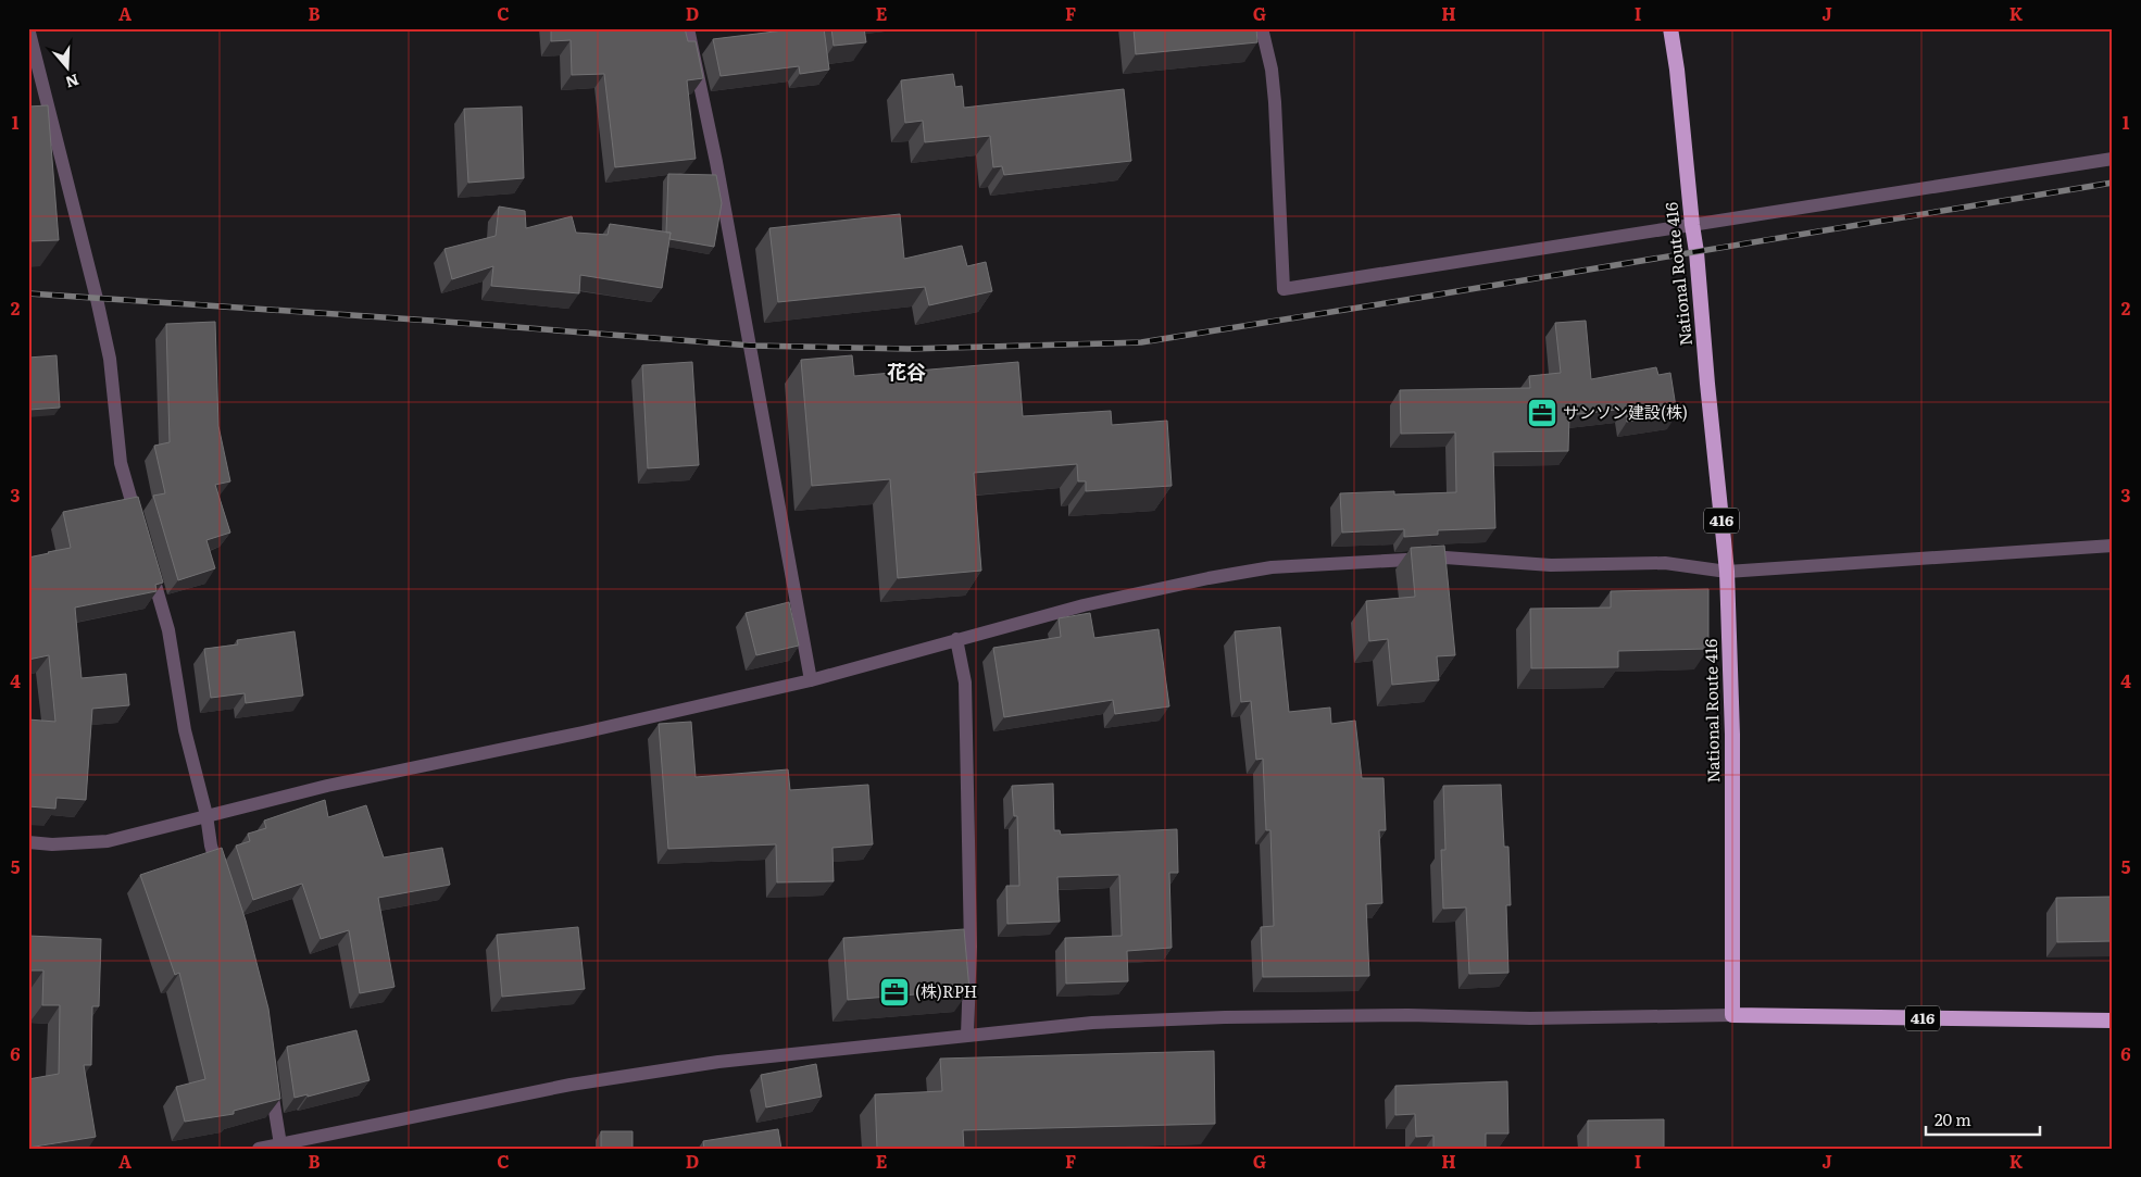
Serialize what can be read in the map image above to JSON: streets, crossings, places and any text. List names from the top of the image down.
{
  "streets": {
    "highway": ["National Route 416", "416"]
  },
  "crossings": [
    ["National Route 416", "416"]
  ],
  "districts": ["花谷"],
  "places": {
    "office": ["サンソン建設(株)", "(株)RPH"]
  },
  "scale_bar": "20 m",
  "north": "bottom",
  "grid": {
    "columns": [
      "A",
      "B",
      "C",
      "D",
      "E",
      "F",
      "G",
      "H",
      "I",
      "J",
      "K"
    ],
    "rows": [
      "1",
      "2",
      "3",
      "4",
      "5",
      "6"
    ]
  }
}
